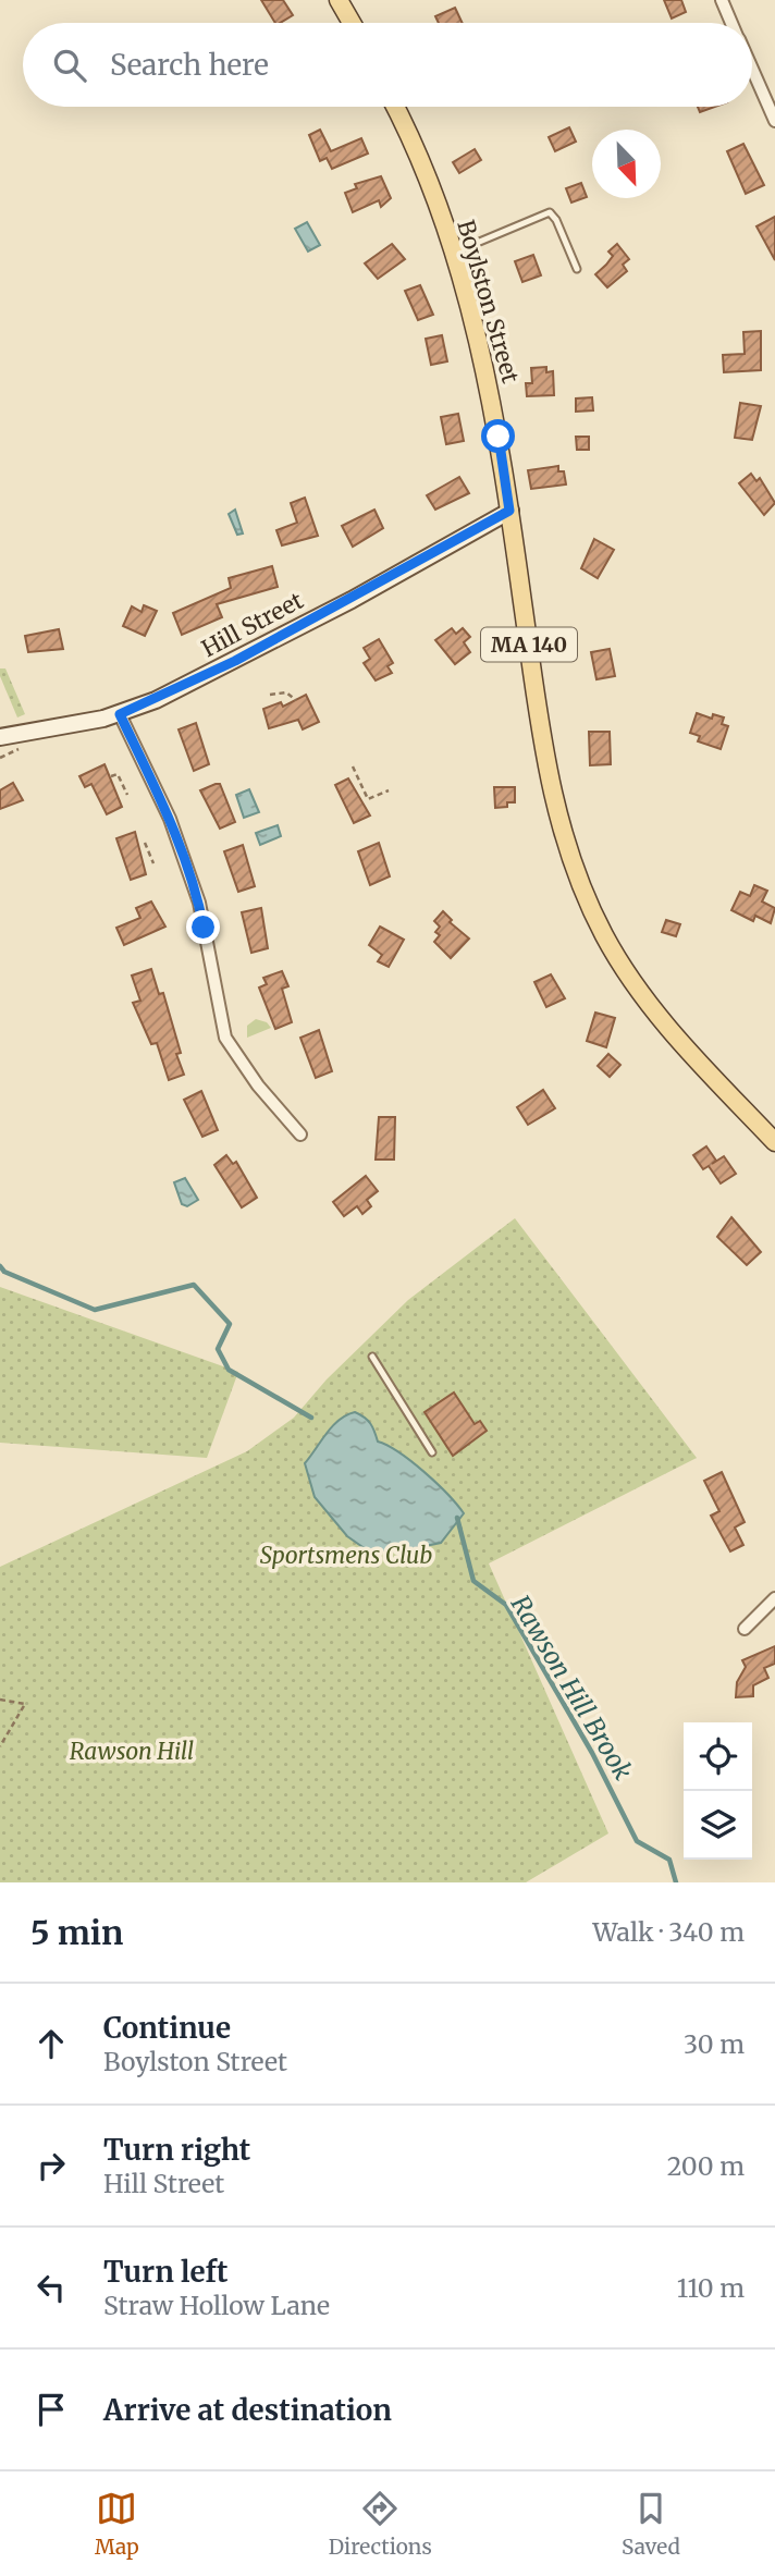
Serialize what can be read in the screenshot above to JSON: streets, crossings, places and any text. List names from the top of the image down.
{
  "streets": {
    "main road": ["Boylston Street", "MA 140"],
    "street": ["Hill Street"]
  },
  "crossings": [
    ["Boylston Street", "Hill Street"]
  ],
  "water": ["Rawson Hill Brook"],
  "parks": ["Sportsmens Club", "Rawson Hill"],
  "north": "bottom right",
  "page": {
    "search": "Search here",
    "heading": ["5 min", "Walk · 340 m"],
    "list": [
      ["Continue", "Boylston Street", "30 m"],
      ["Turn right", "Hill Street", "200 m"],
      ["Turn left", "Straw Hollow Lane", "110 m"],
      "Arrive at destination"
    ],
    "nav": ["Map", "Directions", "Saved"]
  }
}
